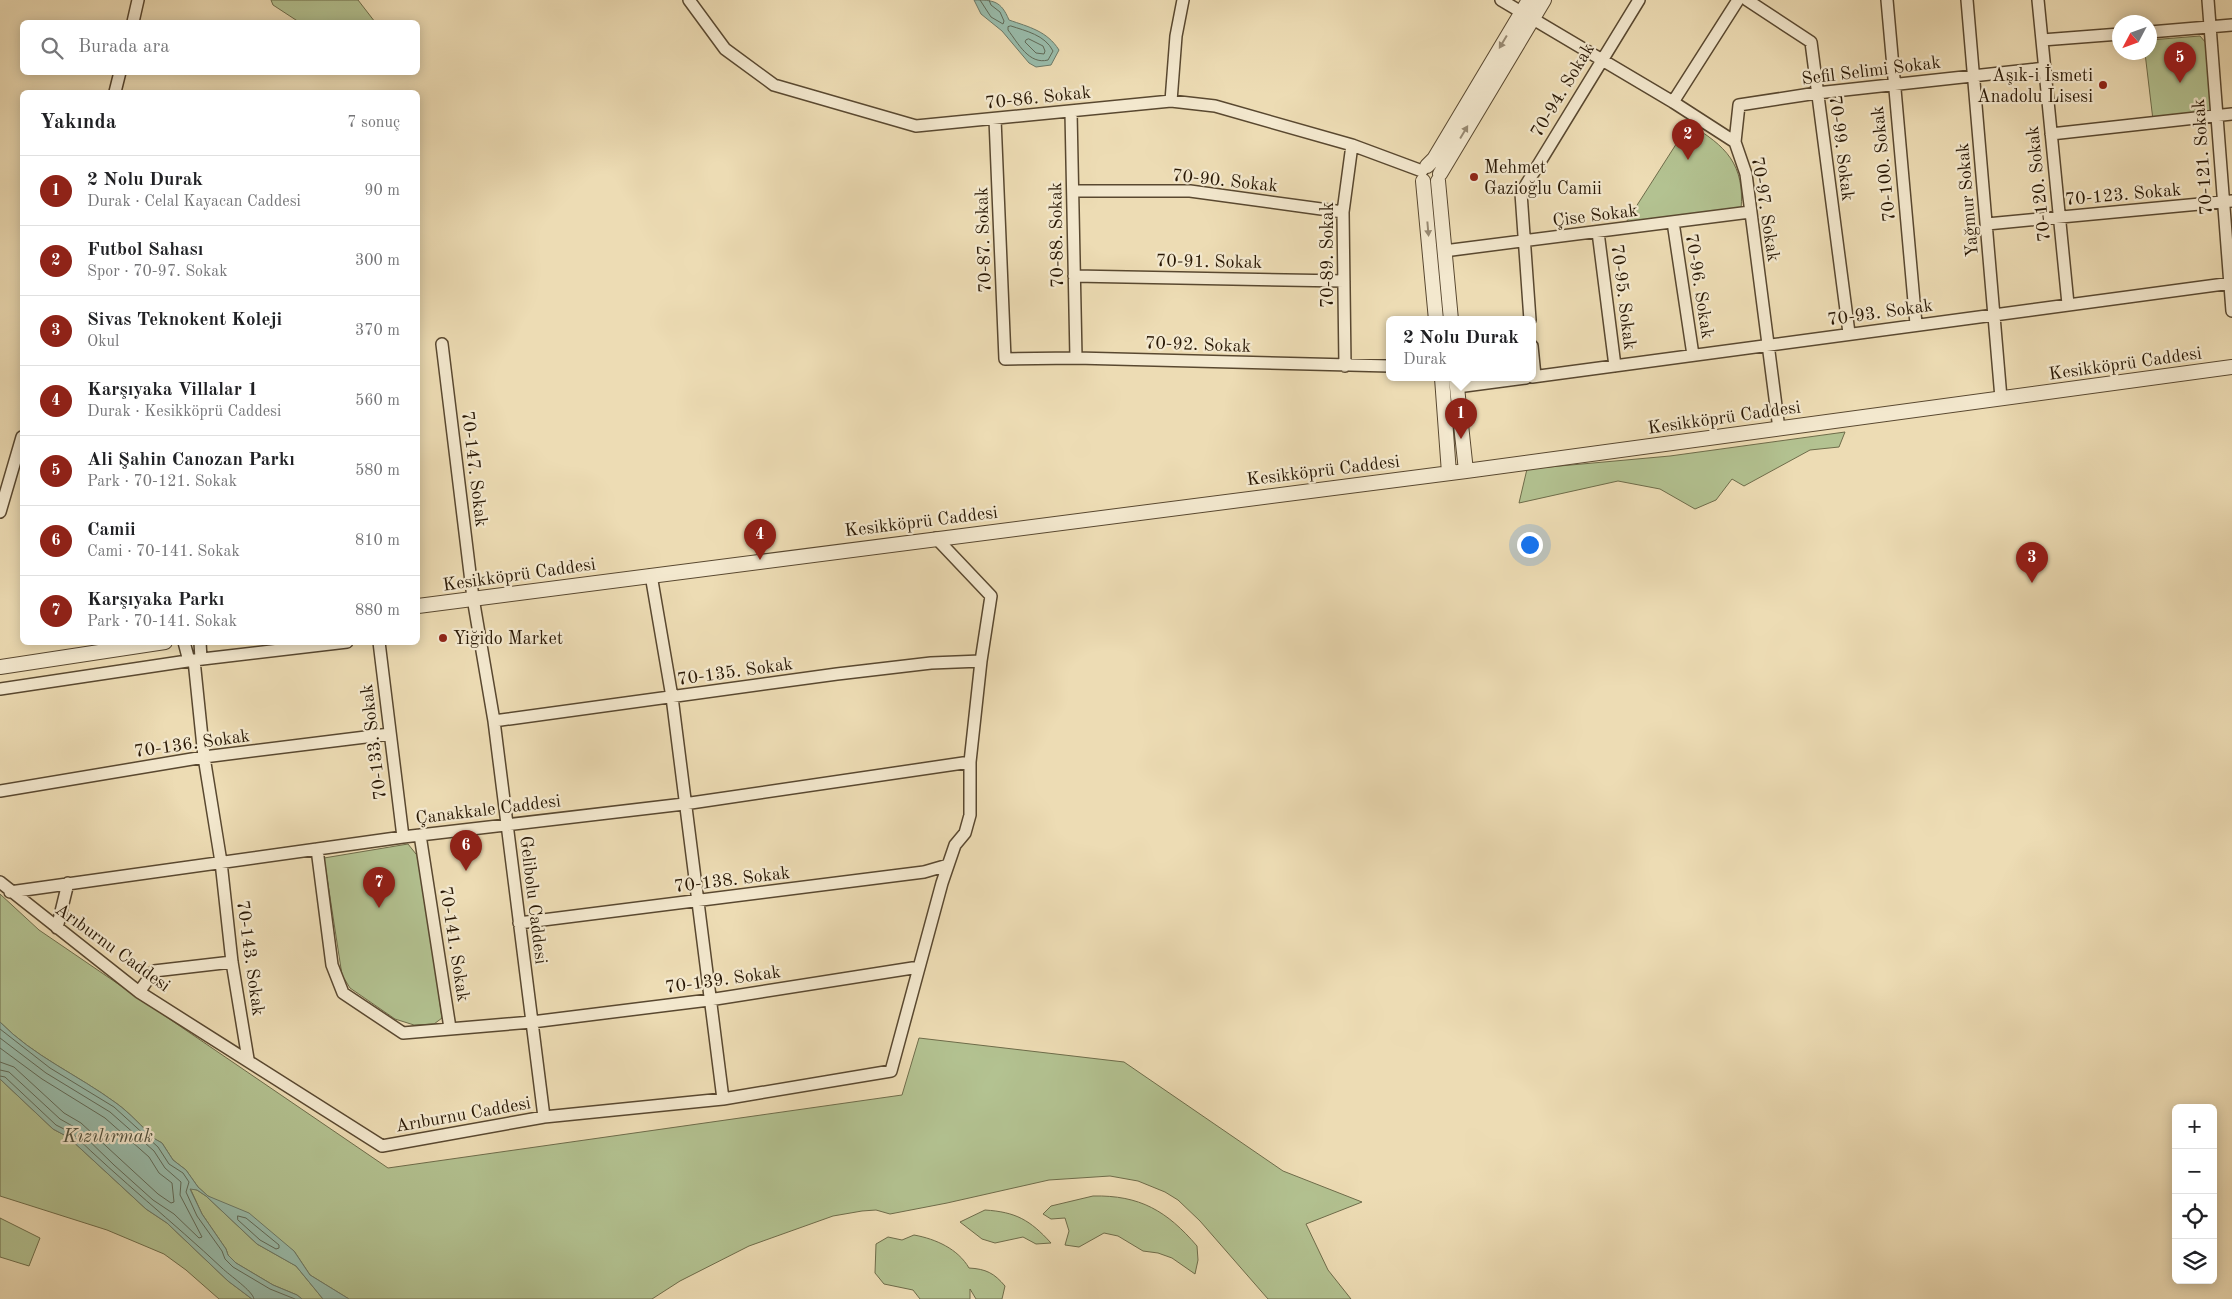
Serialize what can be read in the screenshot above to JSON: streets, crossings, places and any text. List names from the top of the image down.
{
  "streets": {
    "street": [
      "Sefil Selimi Sokak",
      "70-94. Sokak",
      "70-86. Sokak",
      "70-99. Sokak",
      "70-121. Sokak",
      "70-100. Sokak",
      "70-90. Sokak",
      "70-120. Sokak",
      "70-123. Sokak",
      "Yağmur Sokak",
      "70-97. Sokak",
      "Çise Sokak",
      "70-88. Sokak",
      "70-87. Sokak",
      "70-89. Sokak",
      "70-91. Sokak",
      "70-96. Sokak",
      "70-95. Sokak",
      "70-93. Sokak",
      "70-92. Sokak",
      "Kesikköprü Caddesi",
      "70-147. Sokak",
      "70-135. Sokak",
      "70-133. Sokak",
      "70-136. Sokak",
      "Çanakkale Caddesi",
      "70-138. Sokak",
      "Gelibolu Caddesi",
      "70-141. Sokak",
      "Arıburnu Caddesi",
      "70-143. Sokak",
      "70-139. Sokak"
    ]
  },
  "crossings": [
    ["Sefil Selimi Sokak", "70-99. Sokak"],
    ["Sefil Selimi Sokak", "70-100. Sokak"],
    ["Sefil Selimi Sokak", "70-120. Sokak"],
    ["Sefil Selimi Sokak", "Yağmur Sokak"],
    ["Sefil Selimi Sokak", "70-97. Sokak"],
    ["70-94. Sokak", "70-97. Sokak"],
    ["70-94. Sokak", "Çise Sokak"],
    ["70-86. Sokak", "70-88. Sokak"],
    ["70-86. Sokak", "70-87. Sokak"],
    ["70-86. Sokak", "70-89. Sokak"],
    ["70-99. Sokak", "70-93. Sokak"],
    ["70-121. Sokak", "70-123. Sokak"],
    ["70-121. Sokak", "70-93. Sokak"],
    ["70-100. Sokak", "70-93. Sokak"],
    ["70-90. Sokak", "70-88. Sokak"],
    ["70-90. Sokak", "70-89. Sokak"],
    ["70-120. Sokak", "70-123. Sokak"],
    ["70-120. Sokak", "70-93. Sokak"],
    ["70-123. Sokak", "Yağmur Sokak"],
    ["Yağmur Sokak", "70-93. Sokak"],
    ["Yağmur Sokak", "Kesikköprü Caddesi"],
    ["70-97. Sokak", "Çise Sokak"],
    ["70-97. Sokak", "70-93. Sokak"],
    ["70-97. Sokak", "Kesikköprü Caddesi"],
    ["Çise Sokak", "70-96. Sokak"],
    ["Çise Sokak", "70-95. Sokak"],
    ["70-88. Sokak", "70-91. Sokak"],
    ["70-88. Sokak", "70-92. Sokak"],
    ["70-87. Sokak", "70-92. Sokak"],
    ["70-89. Sokak", "70-91. Sokak"],
    ["70-89. Sokak", "70-92. Sokak"],
    ["70-96. Sokak", "70-93. Sokak"],
    ["70-95. Sokak", "70-93. Sokak"],
    ["Kesikköprü Caddesi", "70-147. Sokak"],
    ["Kesikköprü Caddesi", "Gelibolu Caddesi"],
    ["70-147. Sokak", "Gelibolu Caddesi"],
    ["70-135. Sokak", "Gelibolu Caddesi"],
    ["70-133. Sokak", "70-136. Sokak"],
    ["70-133. Sokak", "Çanakkale Caddesi"],
    ["70-136. Sokak", "70-143. Sokak"],
    ["Çanakkale Caddesi", "Gelibolu Caddesi"],
    ["Çanakkale Caddesi", "70-141. Sokak"],
    ["Çanakkale Caddesi", "Arıburnu Caddesi"],
    ["Çanakkale Caddesi", "70-143. Sokak"],
    ["Çanakkale Caddesi", "70-139. Sokak"],
    ["70-138. Sokak", "Gelibolu Caddesi"],
    ["Gelibolu Caddesi", "Arıburnu Caddesi"],
    ["Gelibolu Caddesi", "70-139. Sokak"],
    ["70-141. Sokak", "70-139. Sokak"],
    ["Arıburnu Caddesi", "70-143. Sokak"],
    ["Arıburnu Caddesi", "70-139. Sokak"]
  ],
  "water": ["Kızılırmak"],
  "places": ["Aşık-i İsmeti Anadolu Lisesi", "Mehmet Gazioğlu Camii", "Yiğido Market"],
  "north": "bottom left",
  "page": {
    "search": "Burada ara",
    "pins": [
      "5",
      "2",
      "1",
      "4",
      "3",
      "6",
      "7"
    ],
    "heading": ["Yakında", "7 sonuç"],
    "list": [
      {
        "mark": "1",
        "name": "2 Nolu Durak",
        "note": "Durak · Celal Kayacan Caddesi",
        "value": "90 m"
      },
      {
        "mark": "2",
        "name": "Futbol Sahası",
        "note": "Spor · 70-97. Sokak",
        "value": "300 m"
      },
      {
        "mark": "3",
        "name": "Sivas Teknokent Koleji",
        "note": "Okul",
        "value": "370 m"
      },
      {
        "mark": "4",
        "name": "Karşıyaka Villalar 1",
        "note": "Durak · Kesikköprü Caddesi",
        "value": "560 m"
      },
      {
        "mark": "5",
        "name": "Ali Şahin Canozan Parkı",
        "note": "Park · 70-121. Sokak",
        "value": "580 m"
      },
      {
        "mark": "6",
        "name": "Camii",
        "note": "Cami · 70-141. Sokak",
        "value": "810 m"
      },
      {
        "mark": "7",
        "name": "Karşıyaka Parkı",
        "note": "Park · 70-141. Sokak",
        "value": "880 m"
      }
    ],
    "popup": ["2 Nolu Durak", "Durak"],
    "map_buttons": ["+", "−"]
  }
}
